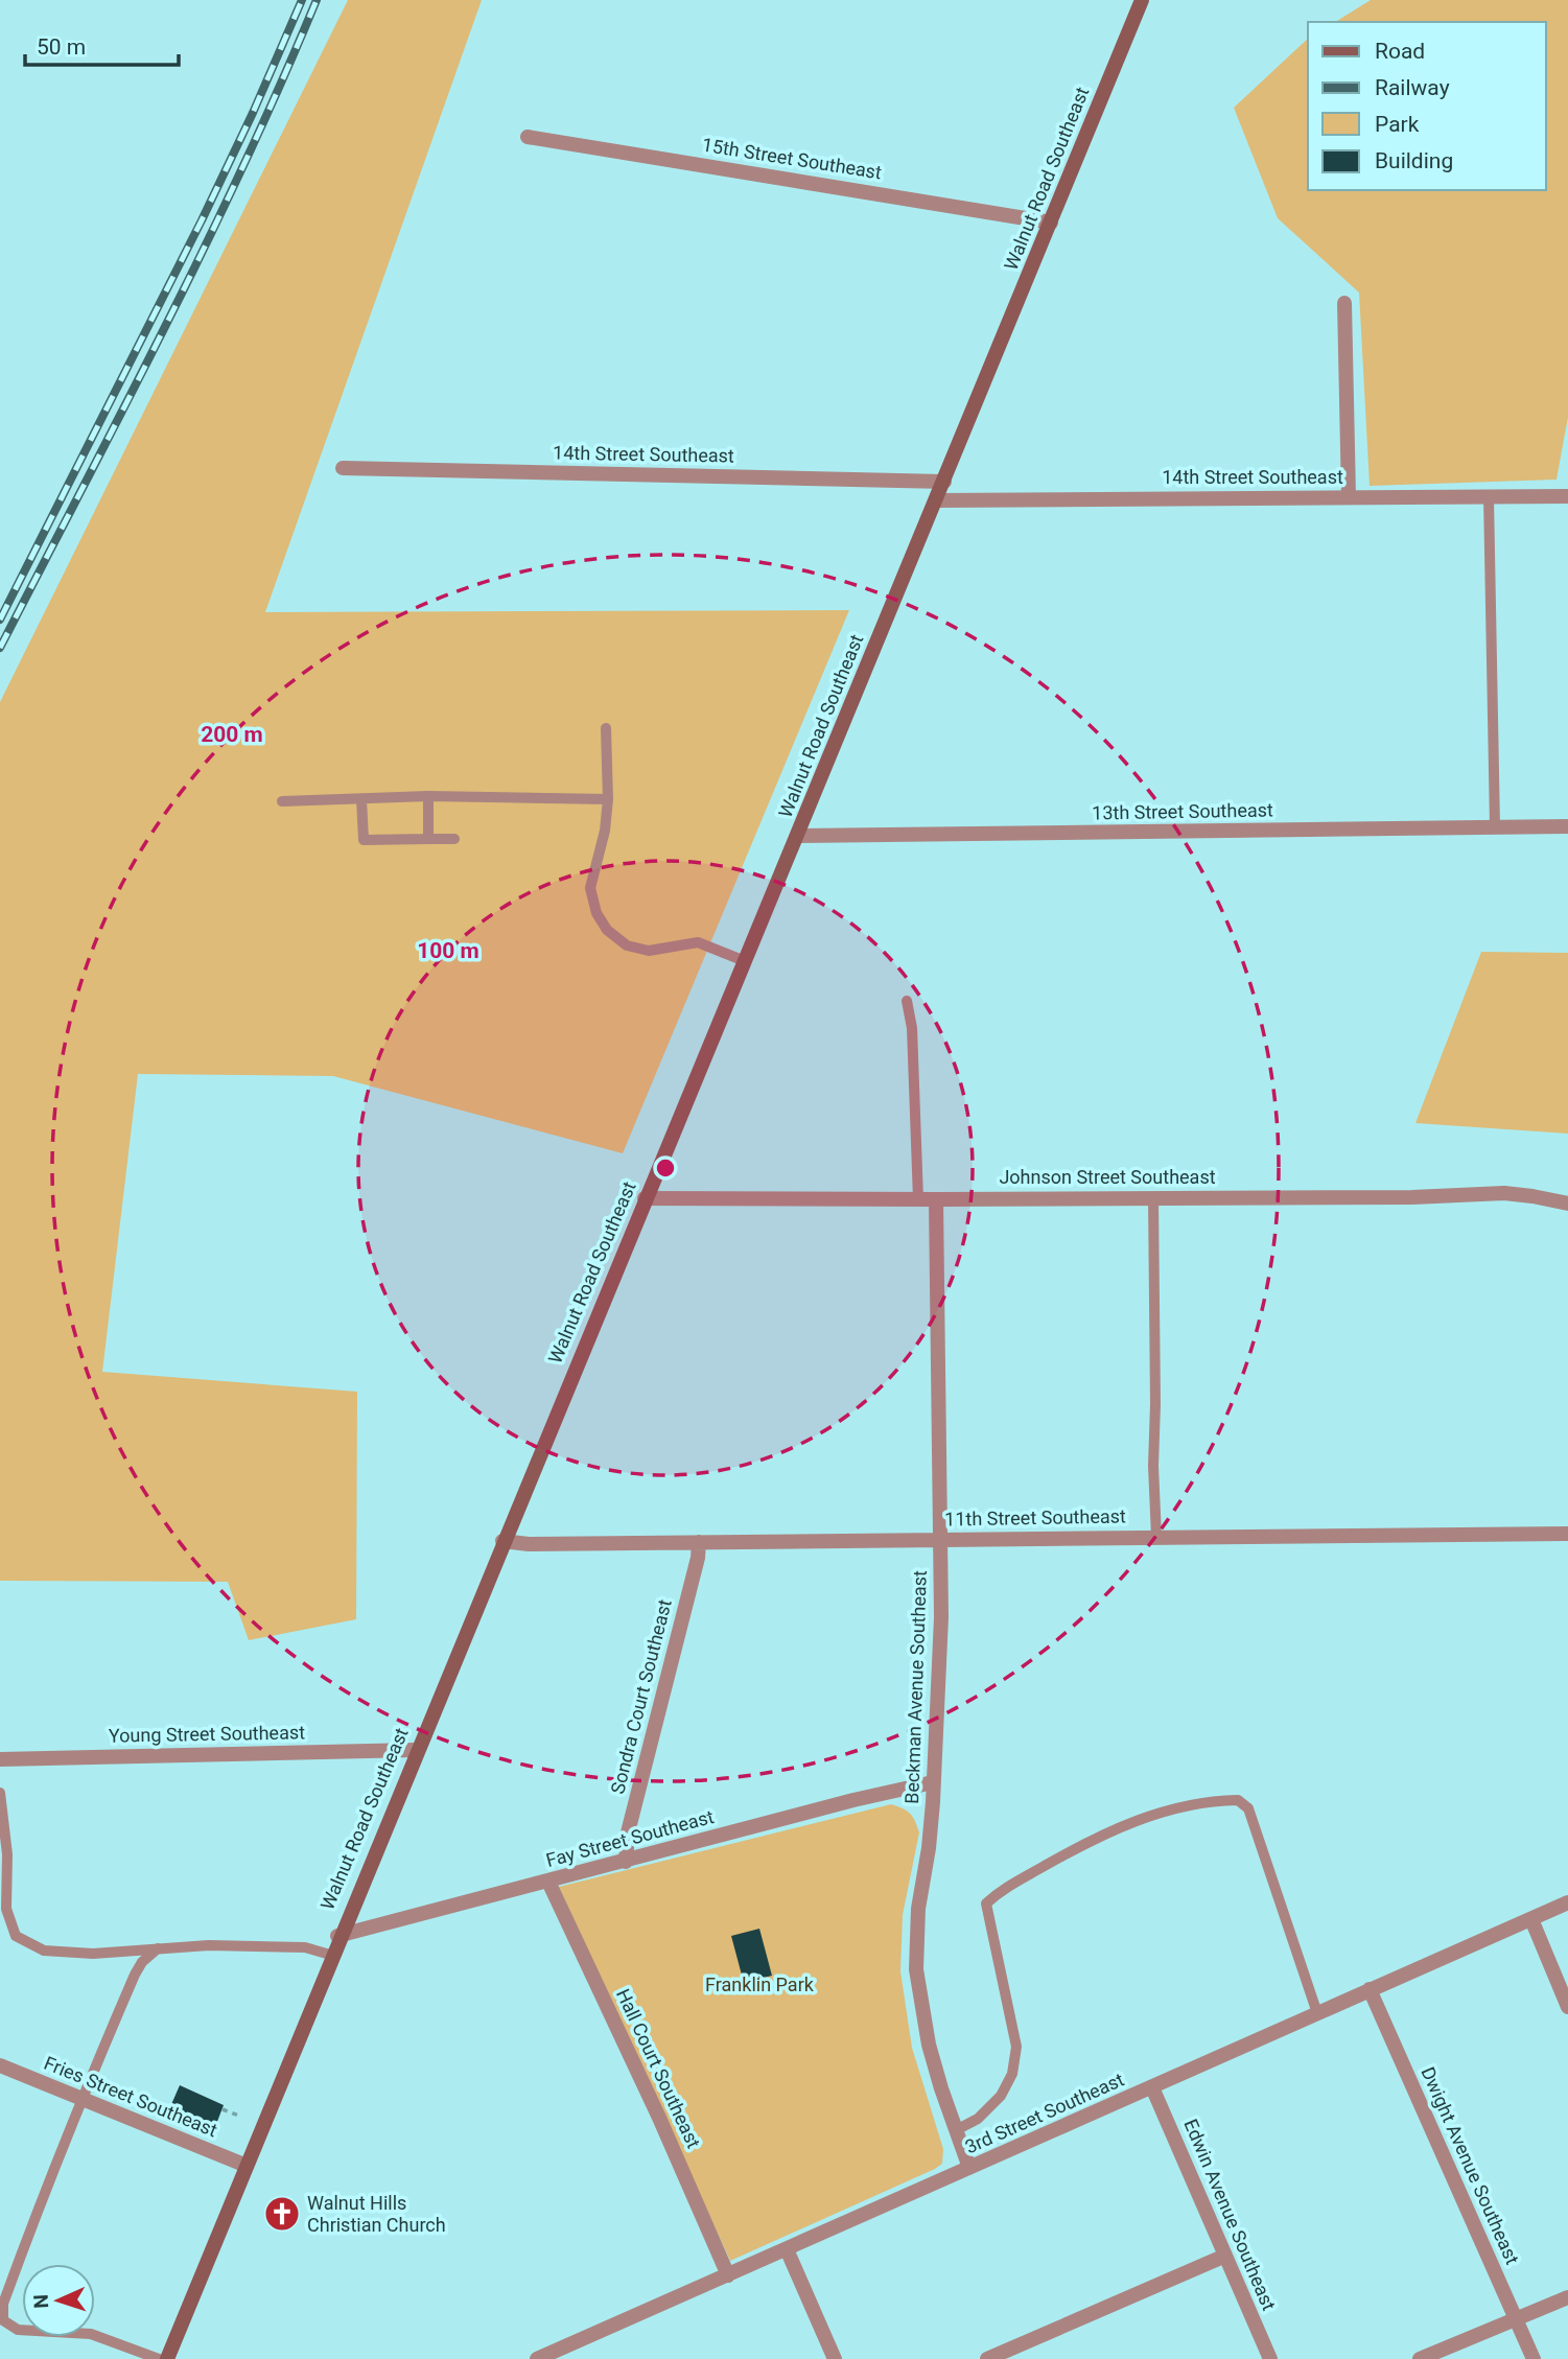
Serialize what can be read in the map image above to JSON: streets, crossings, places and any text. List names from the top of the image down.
{
  "streets": {
    "main road": ["Walnut Road Southeast"],
    "street": [
      "15th Street Southeast",
      "14th Street Southeast",
      "13th Street Southeast",
      "Johnson Street Southeast",
      "11th Street Southeast",
      "Beckman Avenue Southeast",
      "Sondra Court Southeast",
      "Young Street Southeast",
      "Fay Street Southeast",
      "Hall Court Southeast",
      "Fries Street Southeast",
      "3rd Street Southeast",
      "Dwight Avenue Southeast",
      "Edwin Avenue Southeast"
    ]
  },
  "crossings": [
    ["15th Street Southeast", "Walnut Road Southeast"],
    ["Walnut Road Southeast", "14th Street Southeast"],
    ["Walnut Road Southeast", "13th Street Southeast"],
    ["Walnut Road Southeast", "Johnson Street Southeast"],
    ["Walnut Road Southeast", "11th Street Southeast"],
    ["Walnut Road Southeast", "Young Street Southeast"],
    ["Walnut Road Southeast", "Fay Street Southeast"],
    ["Walnut Road Southeast", "Fries Street Southeast"],
    ["Johnson Street Southeast", "Beckman Avenue Southeast"],
    ["11th Street Southeast", "Beckman Avenue Southeast"],
    ["11th Street Southeast", "Sondra Court Southeast"],
    ["Beckman Avenue Southeast", "Fay Street Southeast"],
    ["Beckman Avenue Southeast", "3rd Street Southeast"],
    ["Sondra Court Southeast", "Fay Street Southeast"],
    ["Fay Street Southeast", "Hall Court Southeast"],
    ["Hall Court Southeast", "3rd Street Southeast"],
    ["3rd Street Southeast", "Dwight Avenue Southeast"],
    ["3rd Street Southeast", "Edwin Avenue Southeast"]
  ],
  "parks": ["Franklin Park"],
  "places": {
    "church": ["Walnut Hills Christian Church"]
  },
  "legend": [
    "Road",
    "Railway",
    "Park",
    "Building"
  ],
  "scale_bar": "50 m",
  "north": "left",
  "rings": ["200 m", "100 m"]
}
